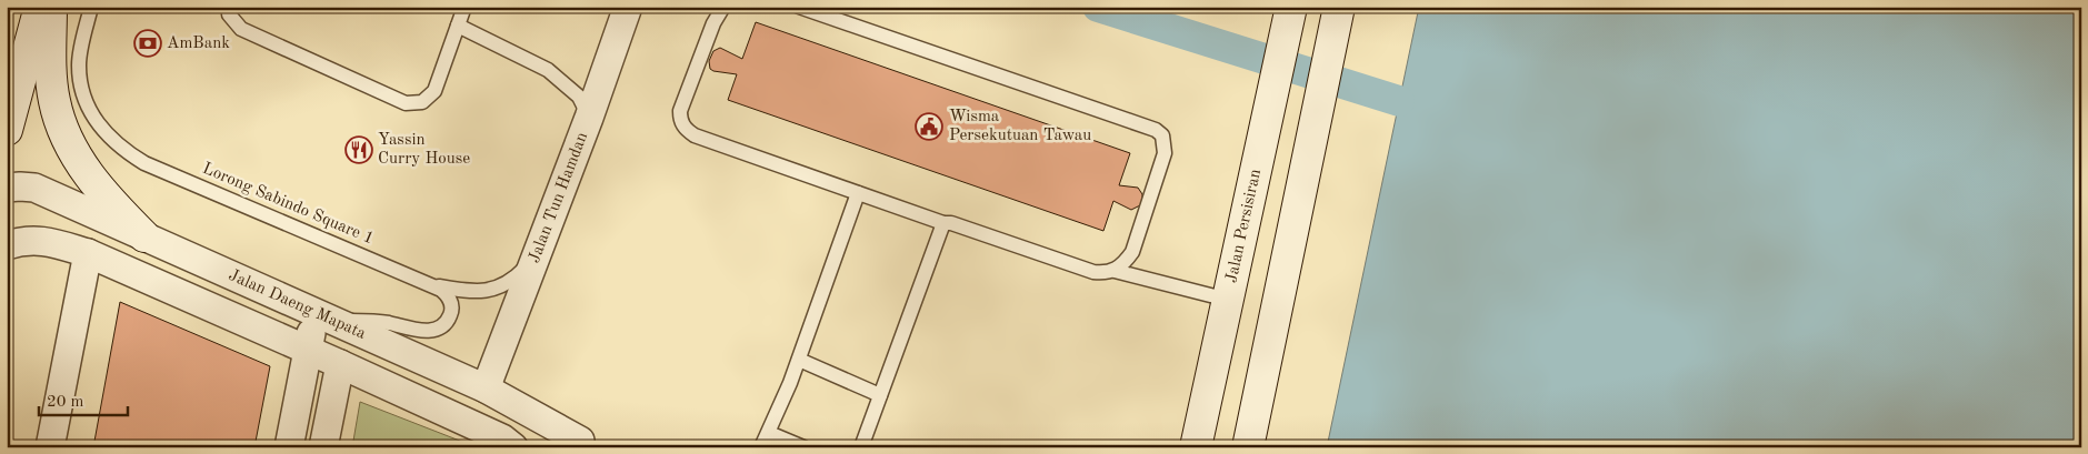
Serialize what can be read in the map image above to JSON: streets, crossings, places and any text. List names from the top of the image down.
{
  "streets": {
    "street": ["Jalan Tun Hamdan", "Jalan Persisiran", "Jalan Daeng Mapata"],
    "lane": ["Lorong Sabindo Square 1"]
  },
  "crossings": [
    ["Jalan Tun Hamdan", "Jalan Daeng Mapata"],
    ["Lorong Sabindo Square 1", "Jalan Daeng Mapata"]
  ],
  "places": {
    "bank": ["AmBank"],
    "public building": ["Wisma Persekutuan Tawau"],
    "restaurant": ["Yassin Curry House"]
  },
  "scale_bar": "20 m"
}
